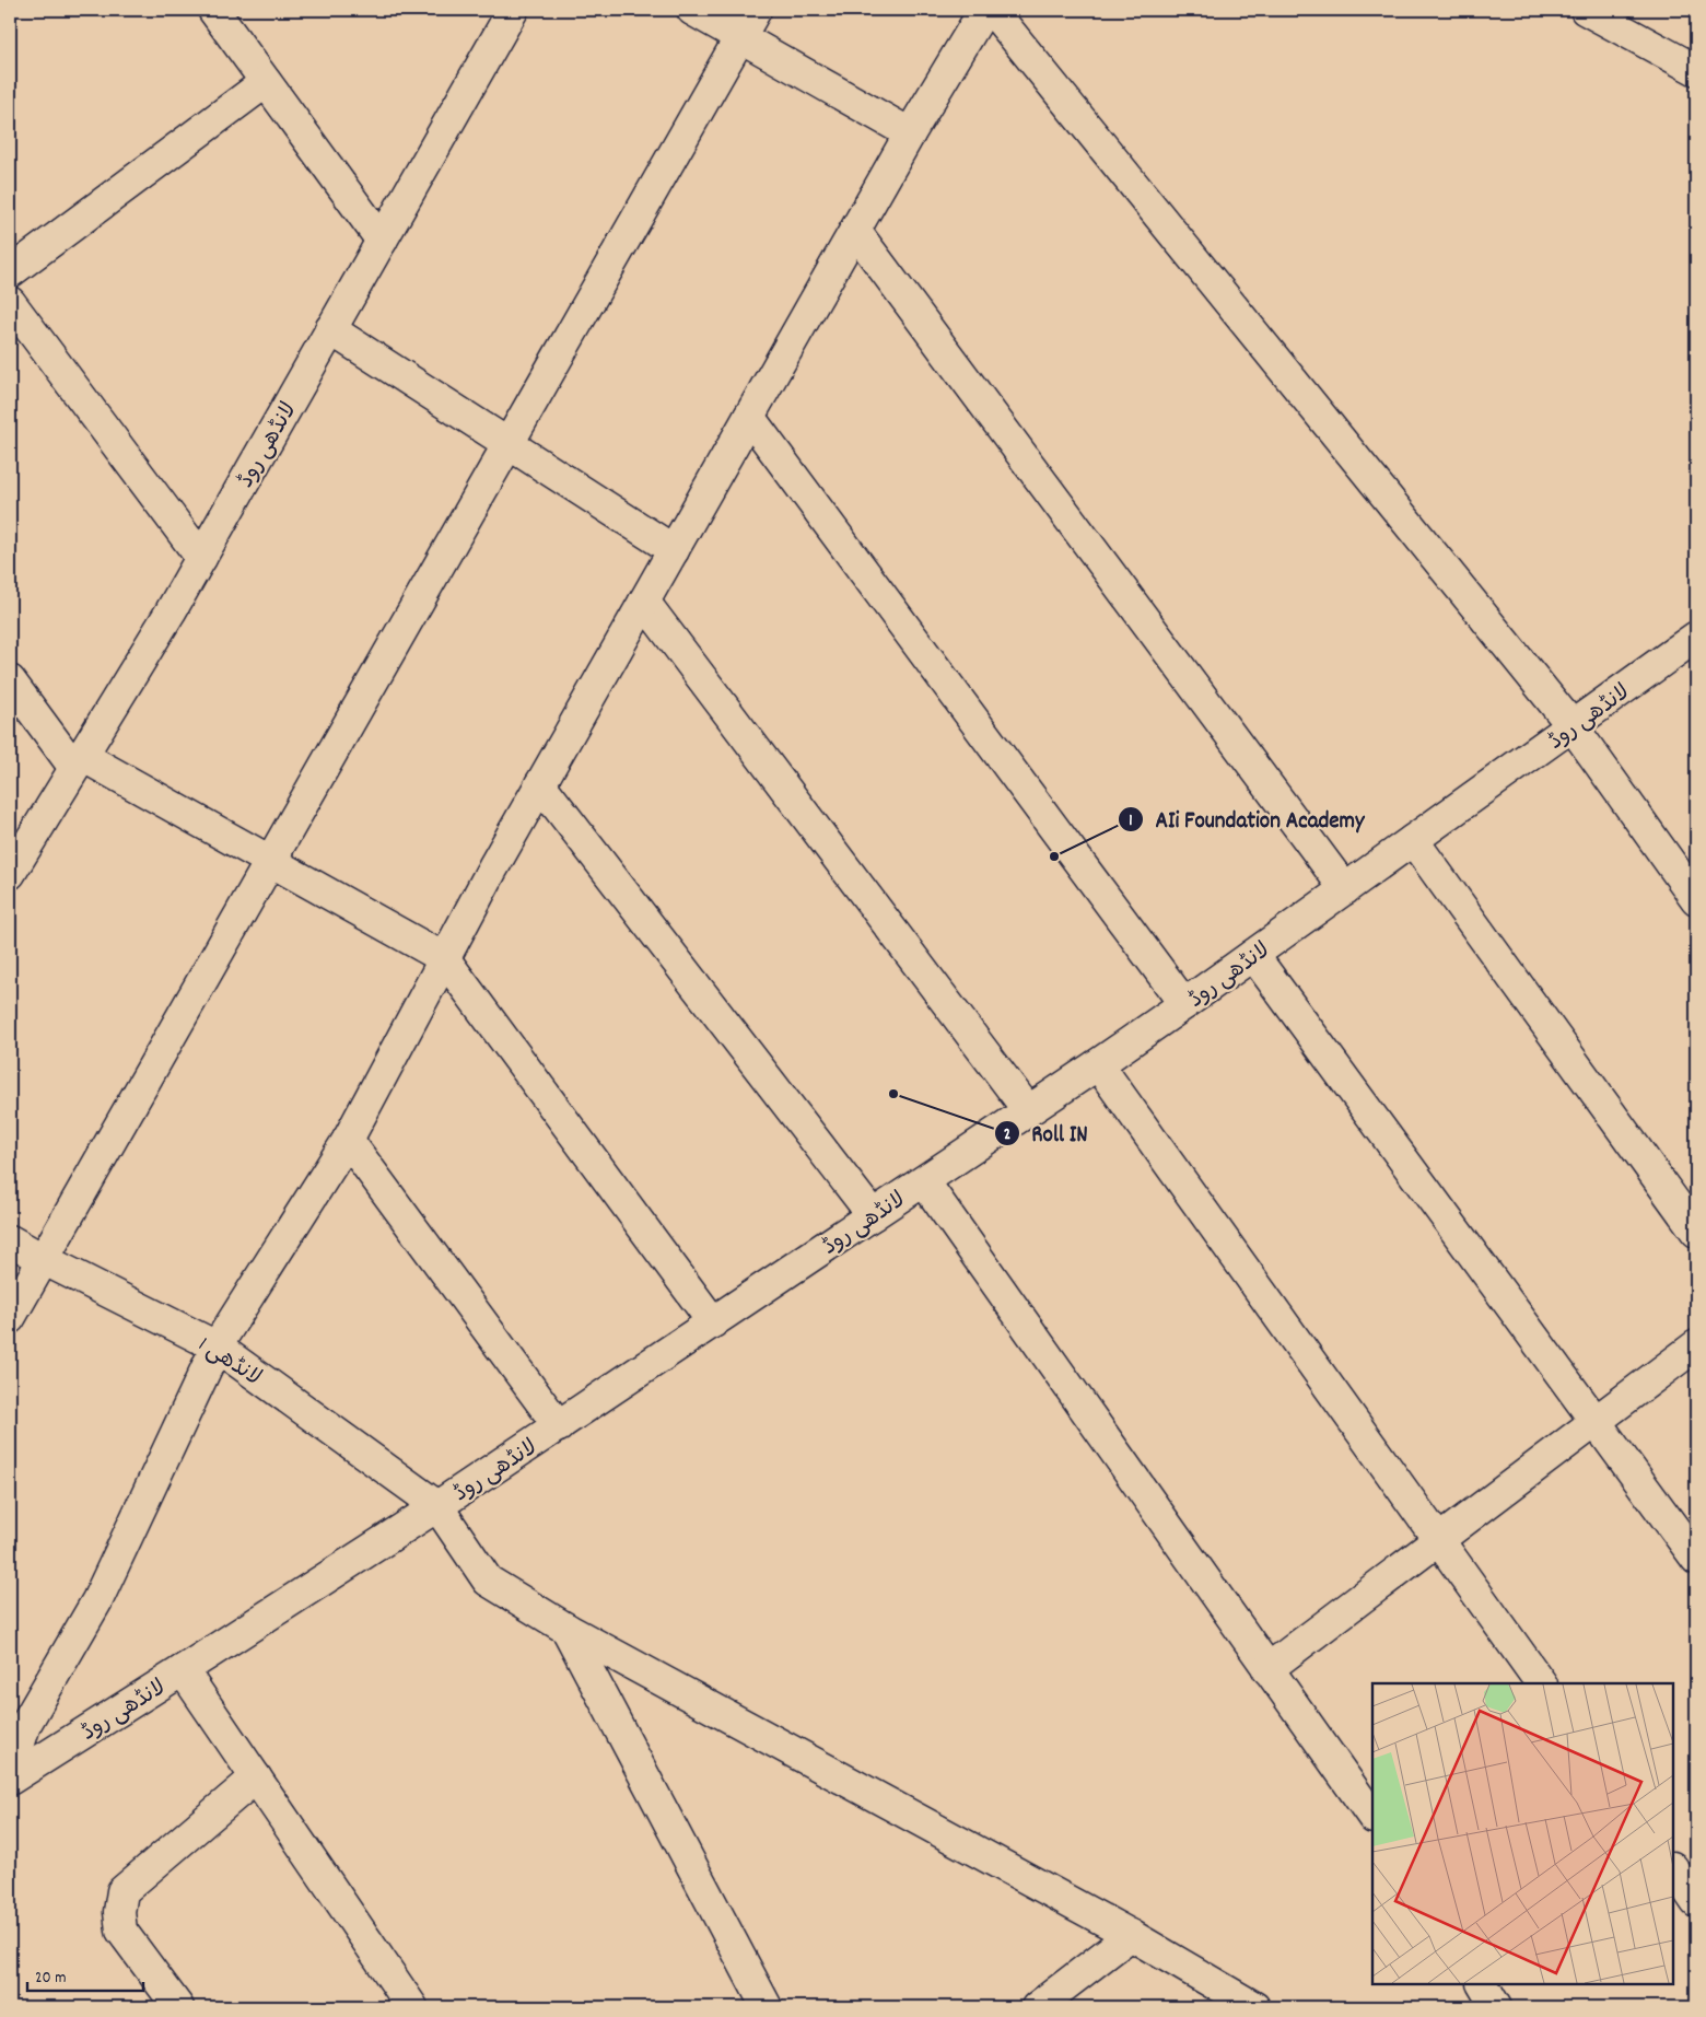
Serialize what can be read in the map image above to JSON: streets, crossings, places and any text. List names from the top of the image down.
{
  "streets": {
    "street": ["لانڈھی روڈ", "لانڈھی 1"]
  },
  "crossings": [
    ["لانڈھی روڈ", "لانڈھی 1"]
  ],
  "places": ["AIi Foundation Academy", "Roll IN"],
  "scale_bar": "20 m"
}
